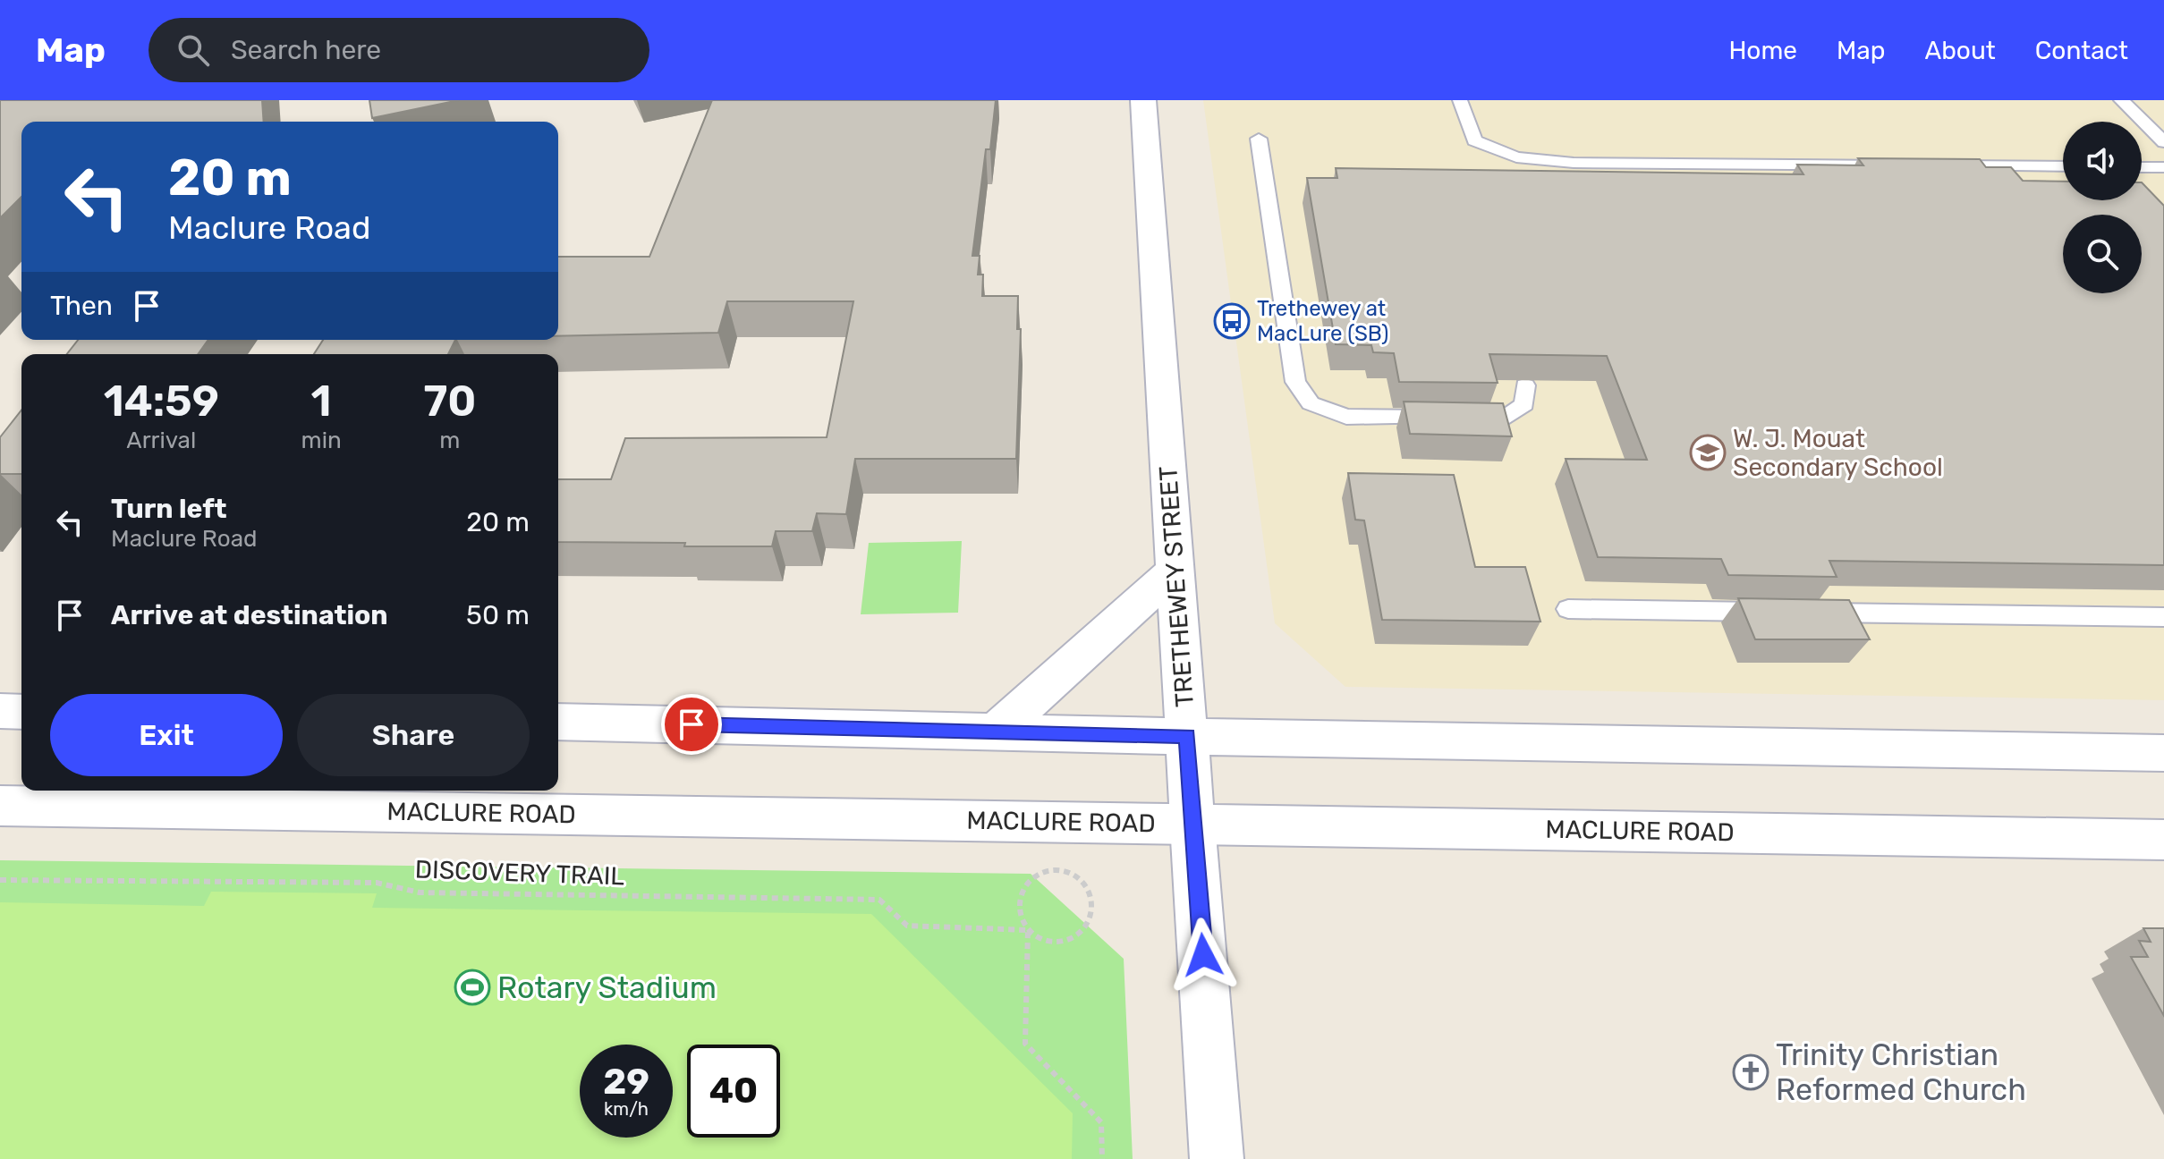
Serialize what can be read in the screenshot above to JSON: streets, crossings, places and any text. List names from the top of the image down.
{
  "streets": {
    "main road": ["TRETHEWEY STREET", "MACLURE ROAD"],
    "path": ["DISCOVERY TRAIL"]
  },
  "crossings": [
    ["TRETHEWEY STREET", "MACLURE ROAD"]
  ],
  "places": {
    "bus stop": ["Trethewey at MacLure (SB)"],
    "school or university": ["W. J. Mouat Secondary School"],
    "sports": ["Rotary Stadium"],
    "church": ["Trinity Christian Reformed Church"]
  },
  "page": {
    "header": "Map",
    "search": "Search here",
    "nav": [
      "Home",
      "Map",
      "About",
      "Contact"
    ],
    "turn": ["20 m", "Maclure Road"],
    "then": "Then",
    "eta": [
      "14:59",
      "Arrival",
      "1",
      "min",
      "70",
      "m"
    ],
    "list": [
      {
        "name": "Turn left",
        "note": "Maclure Road",
        "value": "20 m"
      },
      {
        "name": "Arrive at destination",
        "value": "50 m"
      }
    ],
    "buttons": ["Exit", "Share"],
    "speed": "29 km/h",
    "limit": "40"
  }
}
